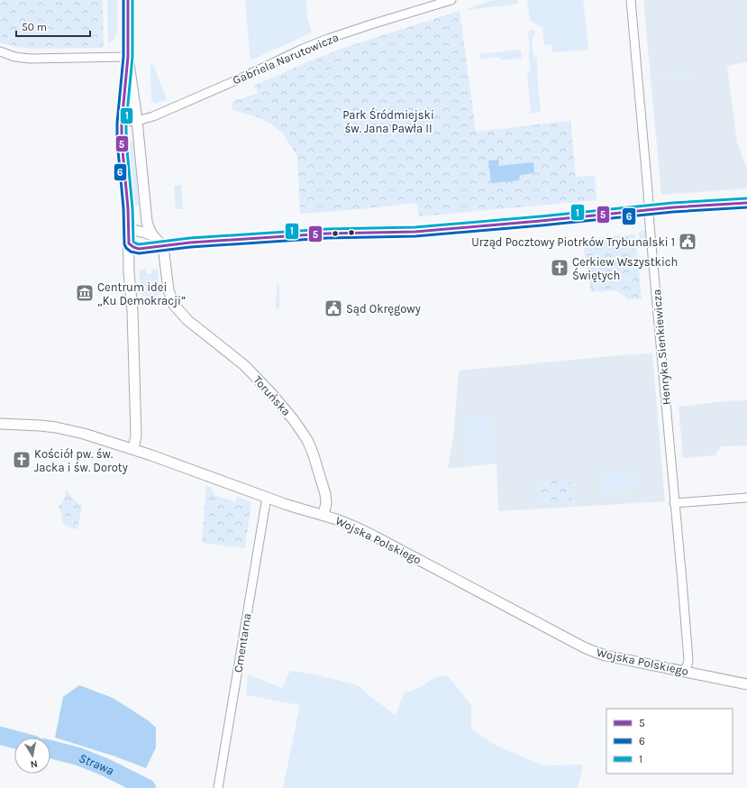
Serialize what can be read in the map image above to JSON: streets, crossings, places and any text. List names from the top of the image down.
{
  "streets": {
    "street": [
      "Gabriela Narutowicza",
      "Henryka Sienkiewicza",
      "Toruńska",
      "Wojska Polskiego",
      "Cmentarna"
    ]
  },
  "crossings": [
    ["Henryka Sienkiewicza", "Wojska Polskiego"],
    ["Toruńska", "Wojska Polskiego"],
    ["Wojska Polskiego", "Cmentarna"]
  ],
  "water": ["Strawa"],
  "parks": ["Park Śródmiejski św. Jana Pawła II"],
  "places": {
    "public building": ["Urząd Pocztowy Piotrków Trybunalski 1", "Sąd Okręgowy"],
    "church": ["Cerkiew Wszystkich Świętych", "Kościół pw. św. Jacka i św. Doroty"],
    "museum": ["Centrum idei „Ku Demokracji”"]
  },
  "lines": ["transit line 5", "transit line 6", "transit line 1"],
  "legend": ["5", "6", "1"],
  "scale_bar": "50 m",
  "north": "bottom"
}
